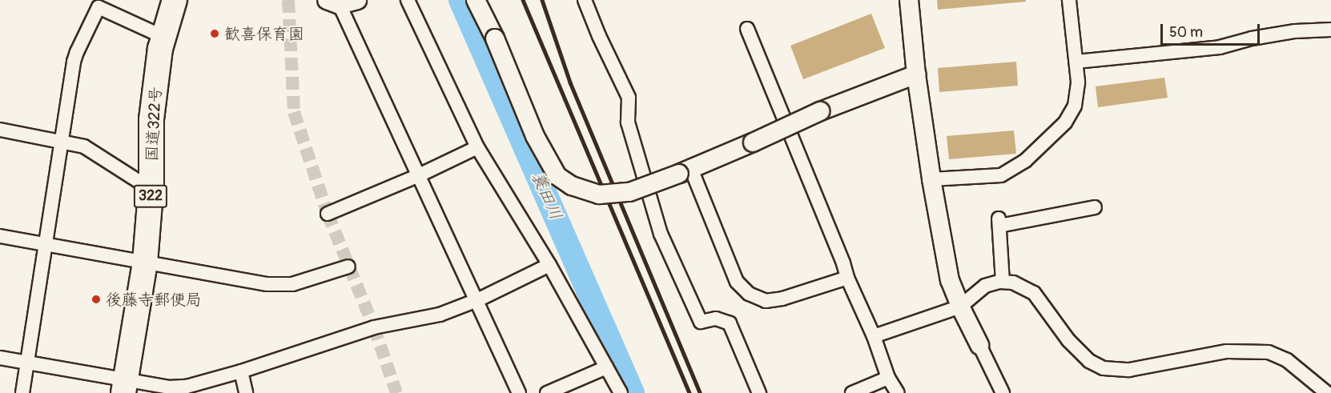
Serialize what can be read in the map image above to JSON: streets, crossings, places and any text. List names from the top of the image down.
{
  "streets": {
    "highway": ["国道322号", "322"]
  },
  "water": ["蓑田川"],
  "places": ["歓喜保育園", "後藤寺郵便局"],
  "scale_bar": "50 m"
}
